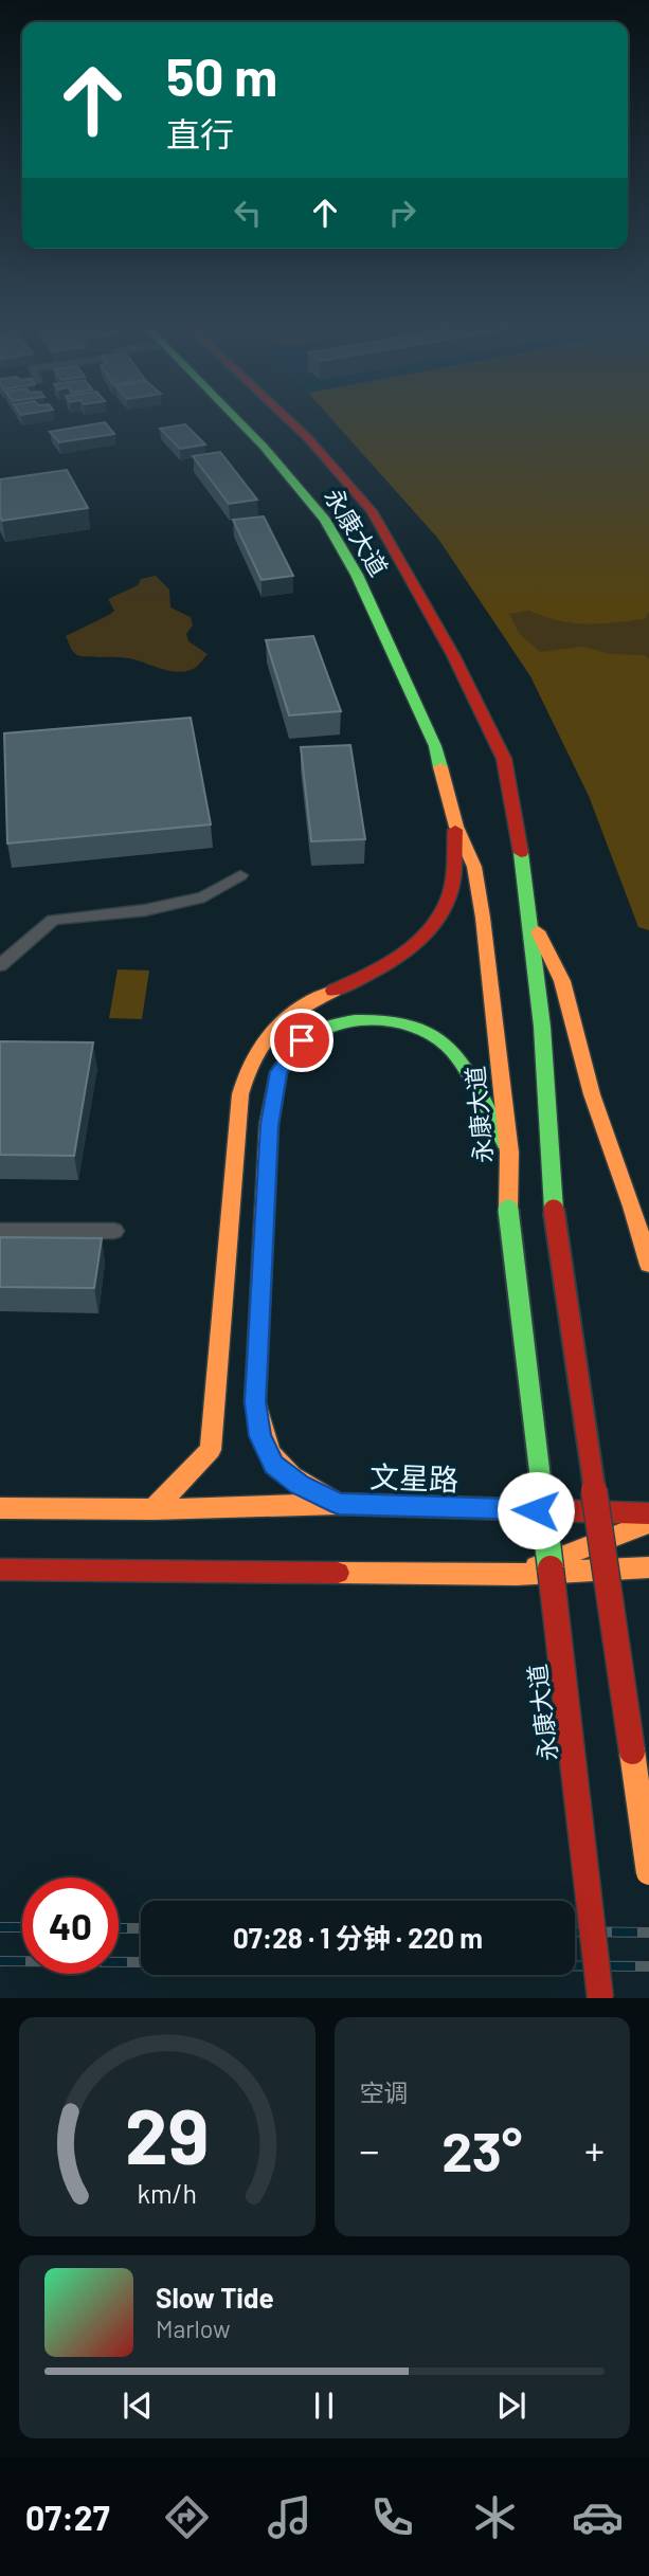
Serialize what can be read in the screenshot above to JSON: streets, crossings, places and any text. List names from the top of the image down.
{
  "streets": {
    "main road": ["永康大道", "文星路"]
  },
  "page": {
    "turn": ["50 m", "直行"],
    "limit": "40",
    "trip": "07:28 · 1 分钟 · 220 m",
    "tile": "空调",
    "heat": ["−", "23°", "+"],
    "song": ["Slow Tide", "Marlow"],
    "tabs": "07:27",
    "gauge": ["29", "km/h"]
  }
}
